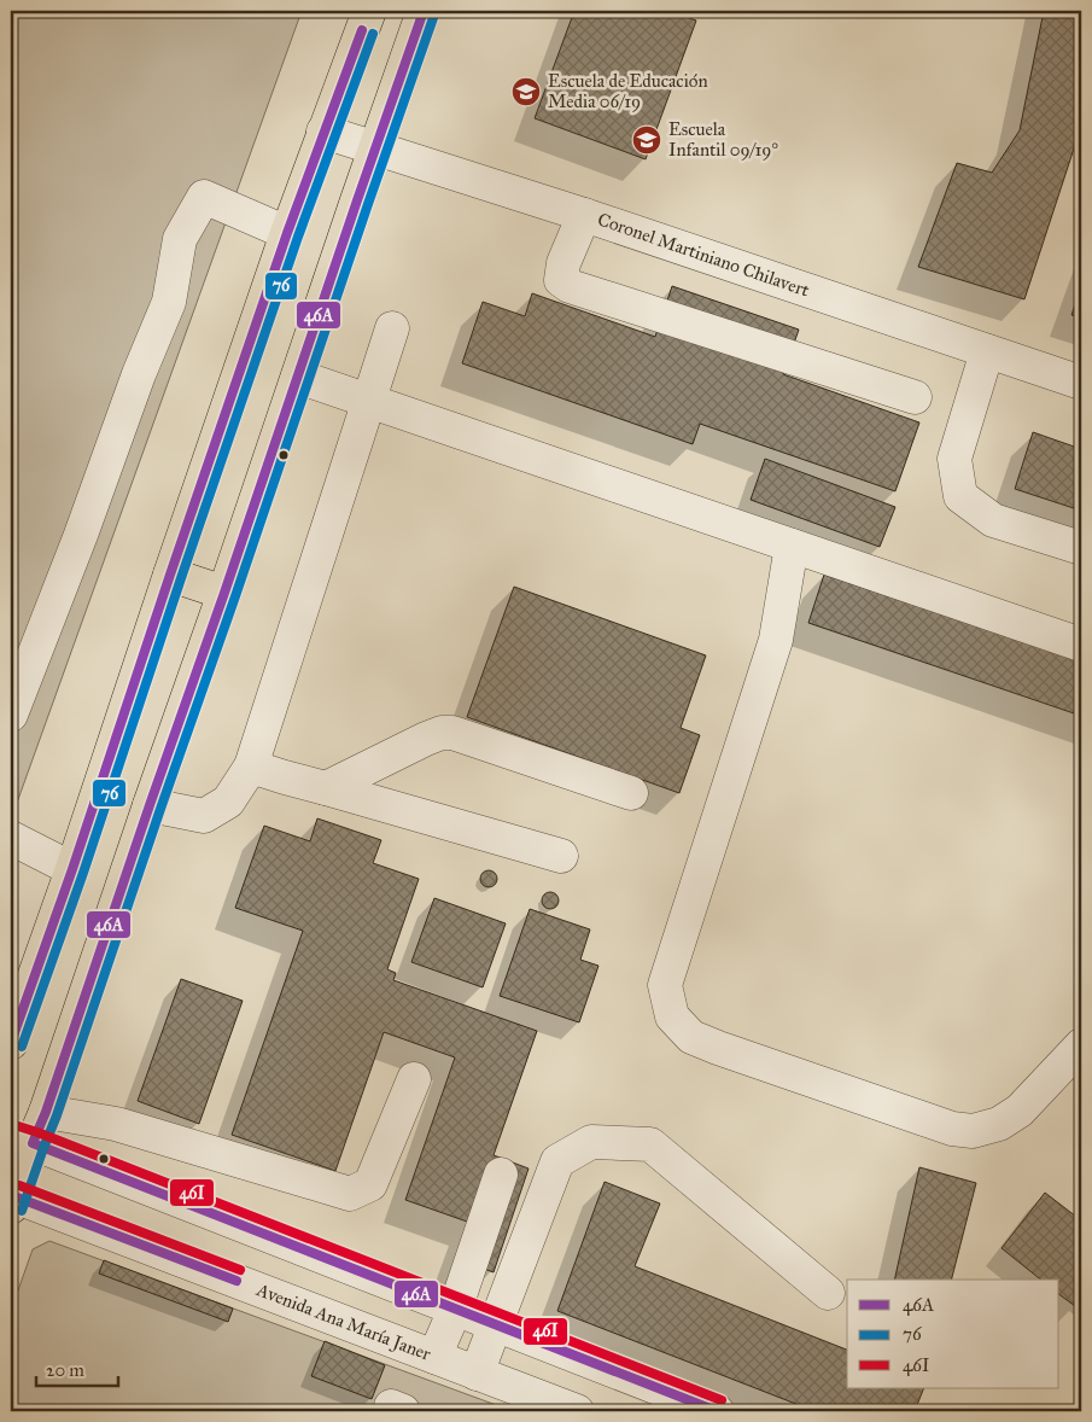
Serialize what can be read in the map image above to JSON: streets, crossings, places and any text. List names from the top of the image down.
{
  "streets": {
    "street": ["Coronel Martiniano Chilavert", "Avenida Ana María Janer"]
  },
  "places": {
    "school or university": ["Escuela de Educación Media 06/19", "Escuela Infantil 09/19°"]
  },
  "lines": ["transit line 46A", "transit line 76", "transit line 46I"],
  "legend": ["46A", "76", "46I"],
  "scale_bar": "20 m"
}
